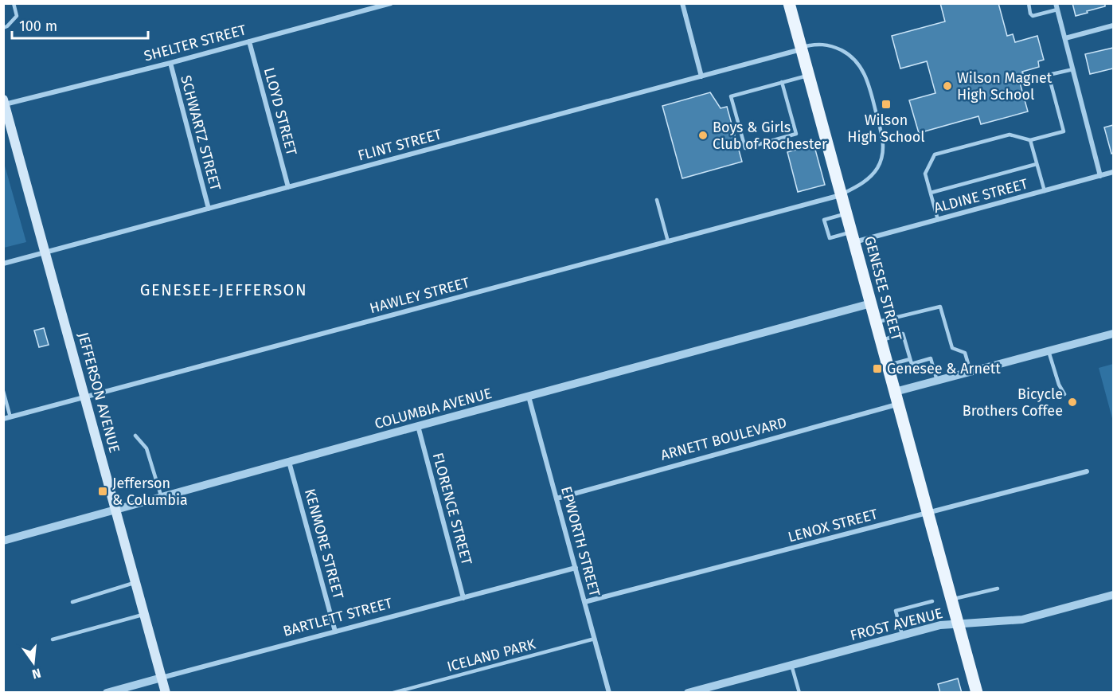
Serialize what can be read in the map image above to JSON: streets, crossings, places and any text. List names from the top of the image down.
{
  "streets": {
    "main road": ["GENESEE STREET", "JEFFERSON AVENUE"],
    "street": [
      "SHELTER STREET",
      "LLOYD STREET",
      "SCHWARTZ STREET",
      "FLINT STREET",
      "ALDINE STREET",
      "HAWLEY STREET",
      "COLUMBIA AVENUE",
      "ARNETT BOULEVARD",
      "FLORENCE STREET",
      "LENOX STREET",
      "EPWORTH STREET",
      "KENMORE STREET",
      "BARTLETT STREET",
      "FROST AVENUE"
    ],
    "lane": ["ICELAND PARK"]
  },
  "crossings": [
    ["SHELTER STREET", "LLOYD STREET"],
    ["SHELTER STREET", "SCHWARTZ STREET"],
    ["SHELTER STREET", "JEFFERSON AVENUE"],
    ["LLOYD STREET", "FLINT STREET"],
    ["SCHWARTZ STREET", "FLINT STREET"],
    ["FLINT STREET", "GENESEE STREET"],
    ["FLINT STREET", "JEFFERSON AVENUE"],
    ["ALDINE STREET", "GENESEE STREET"],
    ["GENESEE STREET", "HAWLEY STREET"],
    ["GENESEE STREET", "COLUMBIA AVENUE"],
    ["GENESEE STREET", "ARNETT BOULEVARD"],
    ["GENESEE STREET", "LENOX STREET"],
    ["GENESEE STREET", "FROST AVENUE"],
    ["HAWLEY STREET", "JEFFERSON AVENUE"],
    ["JEFFERSON AVENUE", "COLUMBIA AVENUE"],
    ["JEFFERSON AVENUE", "BARTLETT STREET"],
    ["COLUMBIA AVENUE", "FLORENCE STREET"],
    ["COLUMBIA AVENUE", "EPWORTH STREET"],
    ["COLUMBIA AVENUE", "KENMORE STREET"],
    ["ARNETT BOULEVARD", "EPWORTH STREET"],
    ["FLORENCE STREET", "BARTLETT STREET"],
    ["LENOX STREET", "EPWORTH STREET"],
    ["EPWORTH STREET", "BARTLETT STREET"],
    ["EPWORTH STREET", "ICELAND PARK"],
    ["KENMORE STREET", "BARTLETT STREET"]
  ],
  "districts": ["GENESEE-JEFFERSON"],
  "places": {
    "other": ["Wilson Magnet High School", "Boys & Girls Club of Rochester", "Bicycle Brothers Coffee"],
    "transit": ["Wilson High School", "Genesee & Arnett", "Jefferson & Columbia"]
  },
  "scale_bar": "100 m",
  "north": "bottom"
}
